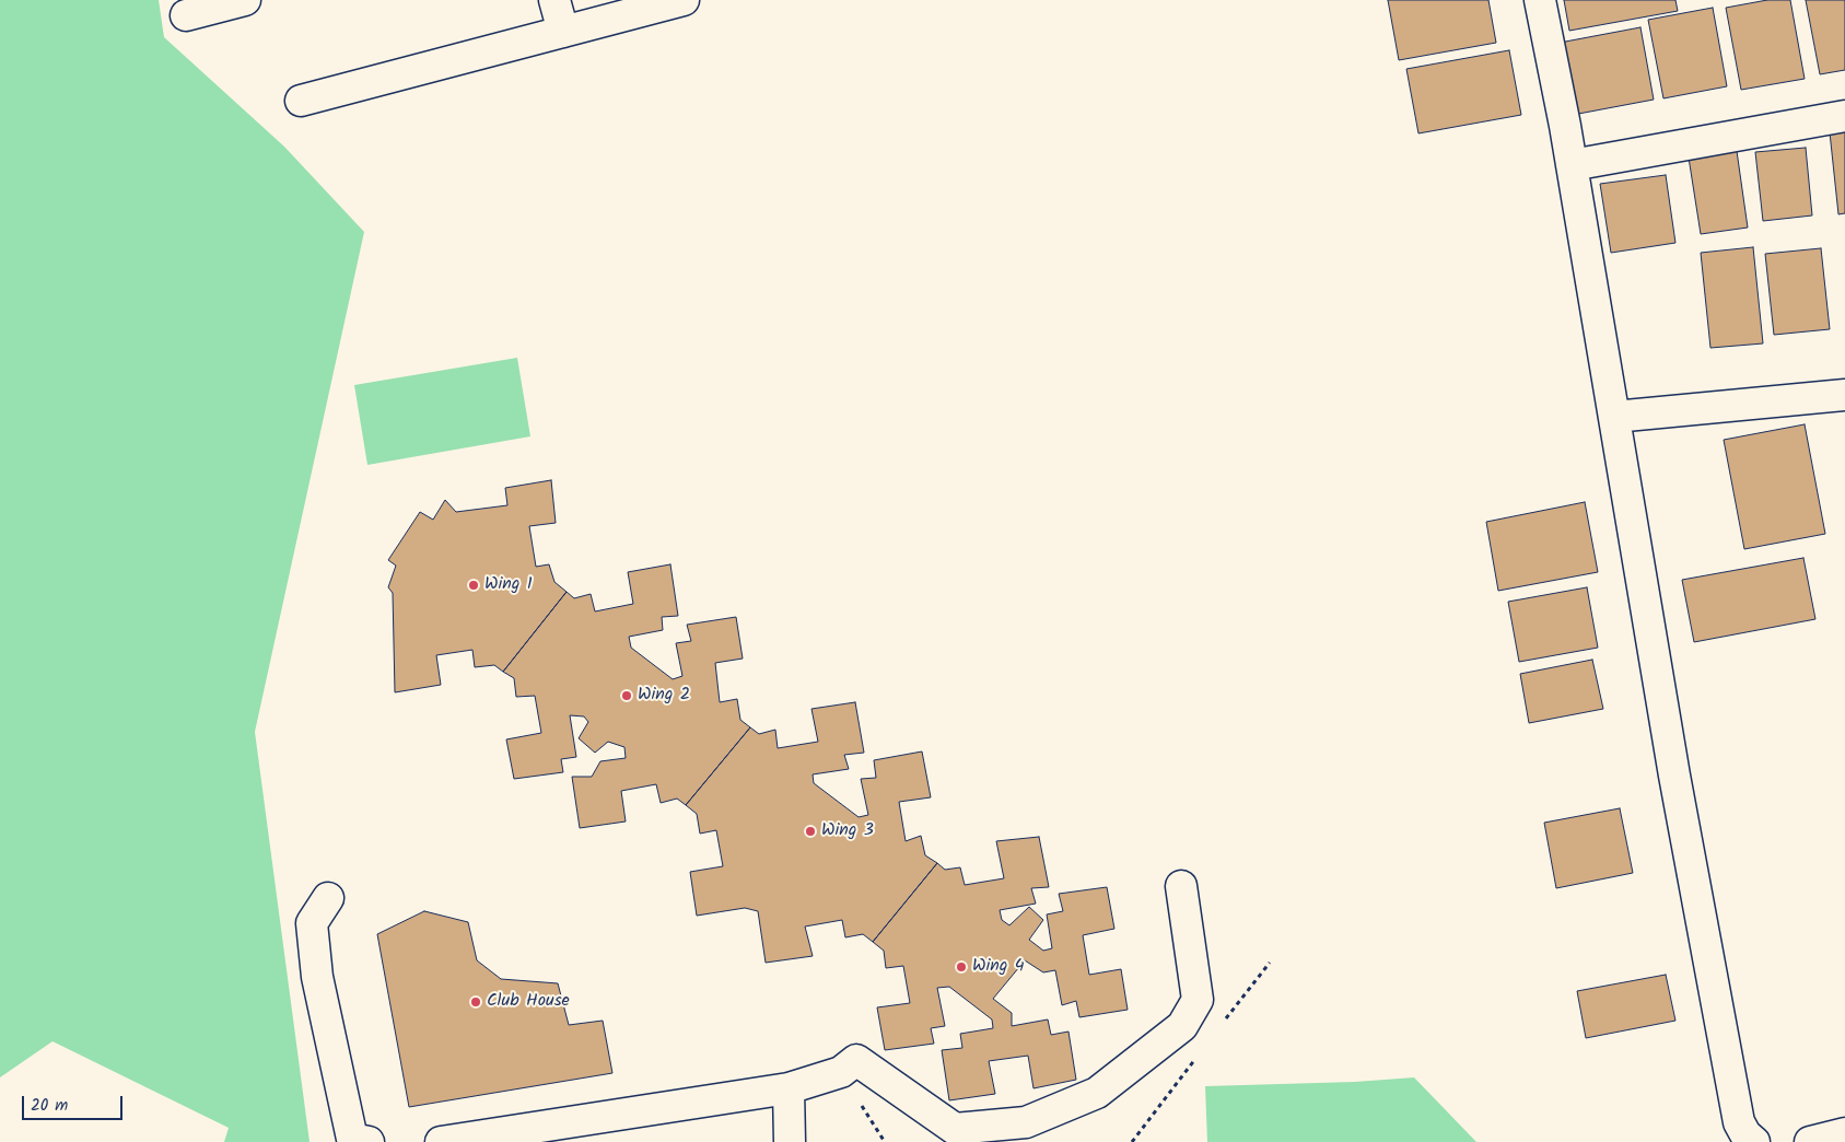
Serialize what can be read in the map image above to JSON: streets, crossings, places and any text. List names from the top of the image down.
{
  "places": [
    "Wing 1",
    "Wing 2",
    "Wing 3",
    "Wing 4",
    "Club House"
  ],
  "scale_bar": "20 m"
}
